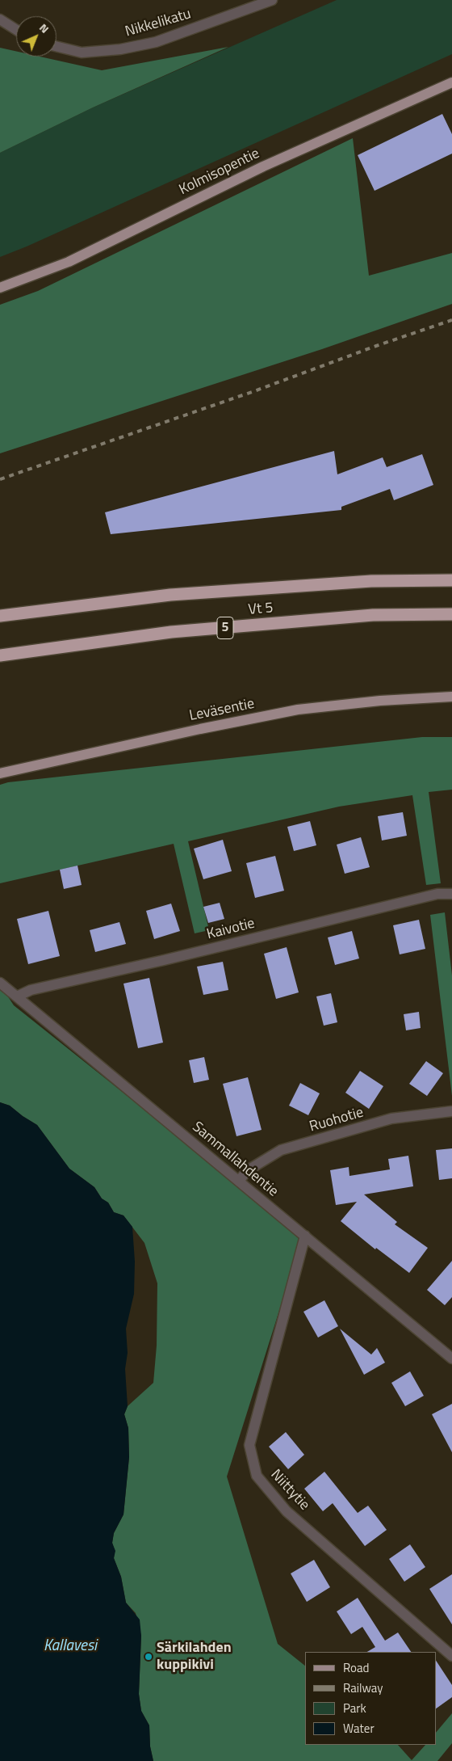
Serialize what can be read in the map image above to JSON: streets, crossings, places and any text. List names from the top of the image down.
{
  "streets": {
    "highway": ["Vt 5", "5"],
    "main road": ["Kolmisopentie", "Leväsentie"],
    "street": [
      "Nikkelikatu",
      "Kaivotie",
      "Ruohotie",
      "Sammallahdentie",
      "Niittytie"
    ]
  },
  "crossings": [
    ["Kaivotie", "Sammallahdentie"],
    ["Ruohotie", "Sammallahdentie"],
    ["Sammallahdentie", "Niittytie"]
  ],
  "water": ["Kallavesi"],
  "places": ["Särkilahden kuppikivi"],
  "legend": [
    "Road",
    "Railway",
    "Park",
    "Water"
  ],
  "north": "top right"
}
